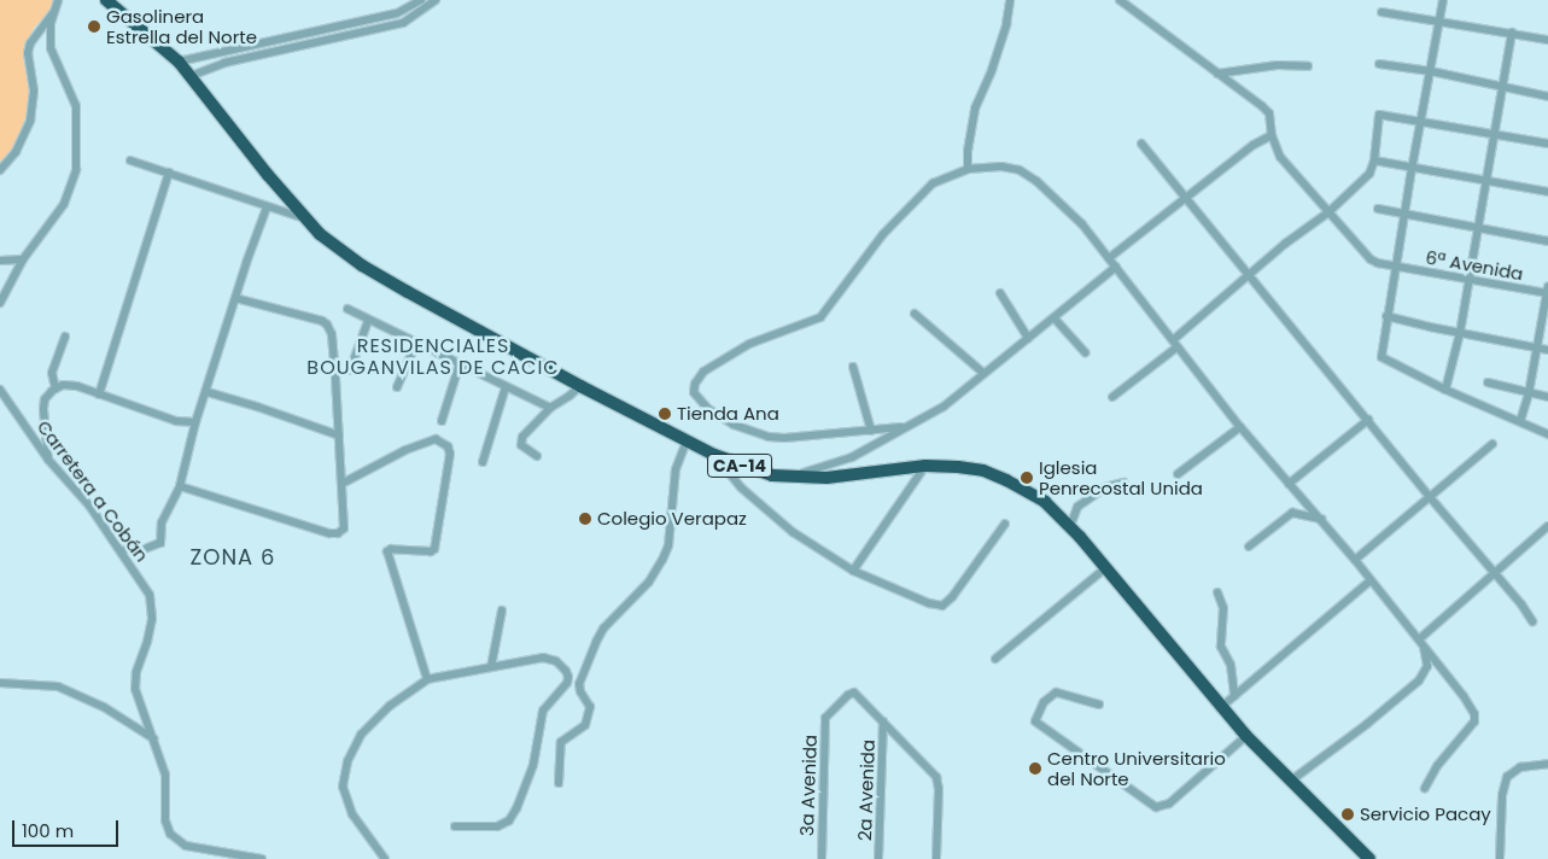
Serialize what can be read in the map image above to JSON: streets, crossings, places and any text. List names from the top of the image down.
{
  "streets": {
    "highway": ["CA-14"],
    "street": [
      "6ª Avenida",
      "Carretera a Cobán",
      "3a Avenida",
      "2a Avenida"
    ]
  },
  "crossings": [
    ["3a Avenida", "2a Avenida"]
  ],
  "districts": ["RESIDENCIALES BOUGANVILAS DE CACIC", "ZONA 6"],
  "places": [
    "Gasolinera Estrella del Norte",
    "Tienda Ana",
    "Iglesia Penrecostal Unida",
    "Colegio Verapaz",
    "Centro Universitario del Norte",
    "Servicio Pacay"
  ],
  "scale_bar": "100 m"
}
